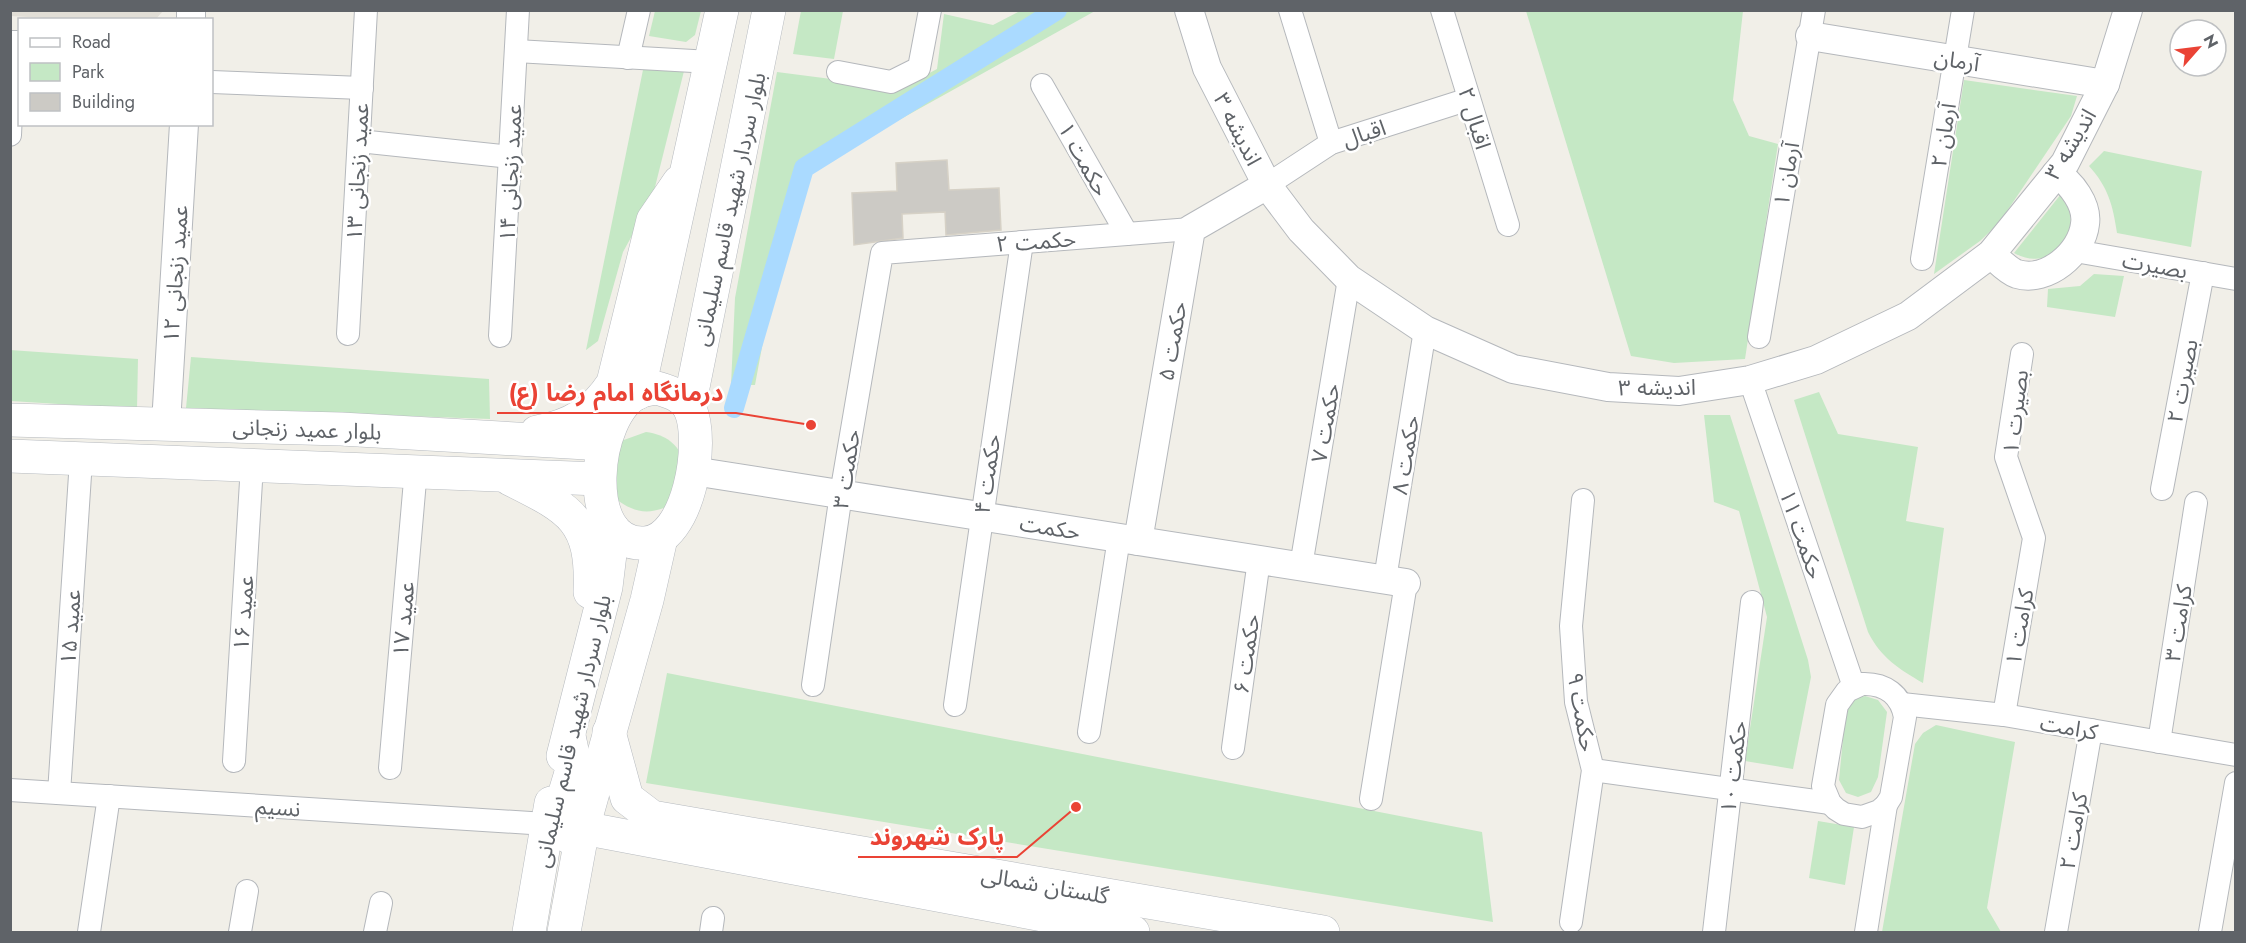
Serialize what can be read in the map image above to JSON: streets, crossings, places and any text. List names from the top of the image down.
{
  "streets": {
    "main road": ["بلوار سردار شهید قاسم سلیمانی", "بلوار عمید زنجانی", "گلستان شمالی"],
    "street": [
      "آرمان",
      "اقبال ۲",
      "اندیشه ۳",
      "اقبال",
      "آرمان ۲",
      "حکمت ۱",
      "عمید زنجانی ۱۳",
      "عمید زنجانی ۱۴",
      "آرمان ۱",
      "حکمت ۲",
      "بصیرت",
      "عمید زنجانی ۱۲",
      "حکمت ۵",
      "بصیرت ۲",
      "بصیرت ۱",
      "حکمت ۷",
      "حکمت ۸",
      "حکمت ۳",
      "حکمت ۴",
      "حکمت",
      "حکمت ۱۱",
      "عمید ۱۶",
      "عمید ۱۷",
      "کرامت ۳",
      "عمید ۱۵",
      "کرامت ۱",
      "حکمت ۶",
      "حکمت ۹",
      "کرامت",
      "حکمت ۱۰",
      "نسیم",
      "کرامت ۲"
    ]
  },
  "crossings": [
    ["آرمان", "اندیشه ۳"],
    ["آرمان", "آرمان ۲"],
    ["آرمان", "آرمان ۱"],
    ["اقبال ۲", "اقبال"],
    ["اندیشه ۳", "اقبال"],
    ["اندیشه ۳", "حکمت ۷"],
    ["اندیشه ۳", "حکمت ۸"],
    ["اندیشه ۳", "حکمت ۱۱"],
    ["حکمت ۱", "حکمت ۲"],
    ["بلوار سردار شهید قاسم سلیمانی", "بلوار عمید زنجانی"],
    ["بلوار سردار شهید قاسم سلیمانی", "حکمت"],
    ["بلوار سردار شهید قاسم سلیمانی", "نسیم"],
    ["بلوار سردار شهید قاسم سلیمانی", "گلستان شمالی"],
    ["حکمت ۲", "حکمت ۵"],
    ["حکمت ۲", "حکمت ۳"],
    ["حکمت ۲", "حکمت ۴"],
    ["بصیرت", "بصیرت ۲"],
    ["عمید زنجانی ۱۲", "بلوار عمید زنجانی"],
    ["حکمت ۵", "حکمت"],
    ["بصیرت ۱", "کرامت ۱"],
    ["حکمت ۷", "حکمت"],
    ["بلوار عمید زنجانی", "حکمت"],
    ["بلوار عمید زنجانی", "عمید ۱۶"],
    ["بلوار عمید زنجانی", "عمید ۱۷"],
    ["بلوار عمید زنجانی", "عمید ۱۵"],
    ["حکمت ۸", "حکمت"],
    ["حکمت ۳", "حکمت"],
    ["حکمت ۴", "حکمت"],
    ["حکمت", "حکمت ۶"],
    ["کرامت ۳", "کرامت"],
    ["عمید ۱۵", "نسیم"],
    ["کرامت ۱", "کرامت"],
    ["کرامت", "کرامت ۲"]
  ],
  "places": ["درمانگاه امام رضا (ع)", "پارک شهروند"],
  "legend": ["Road", "Park", "Building"],
  "north": "top right"
}
